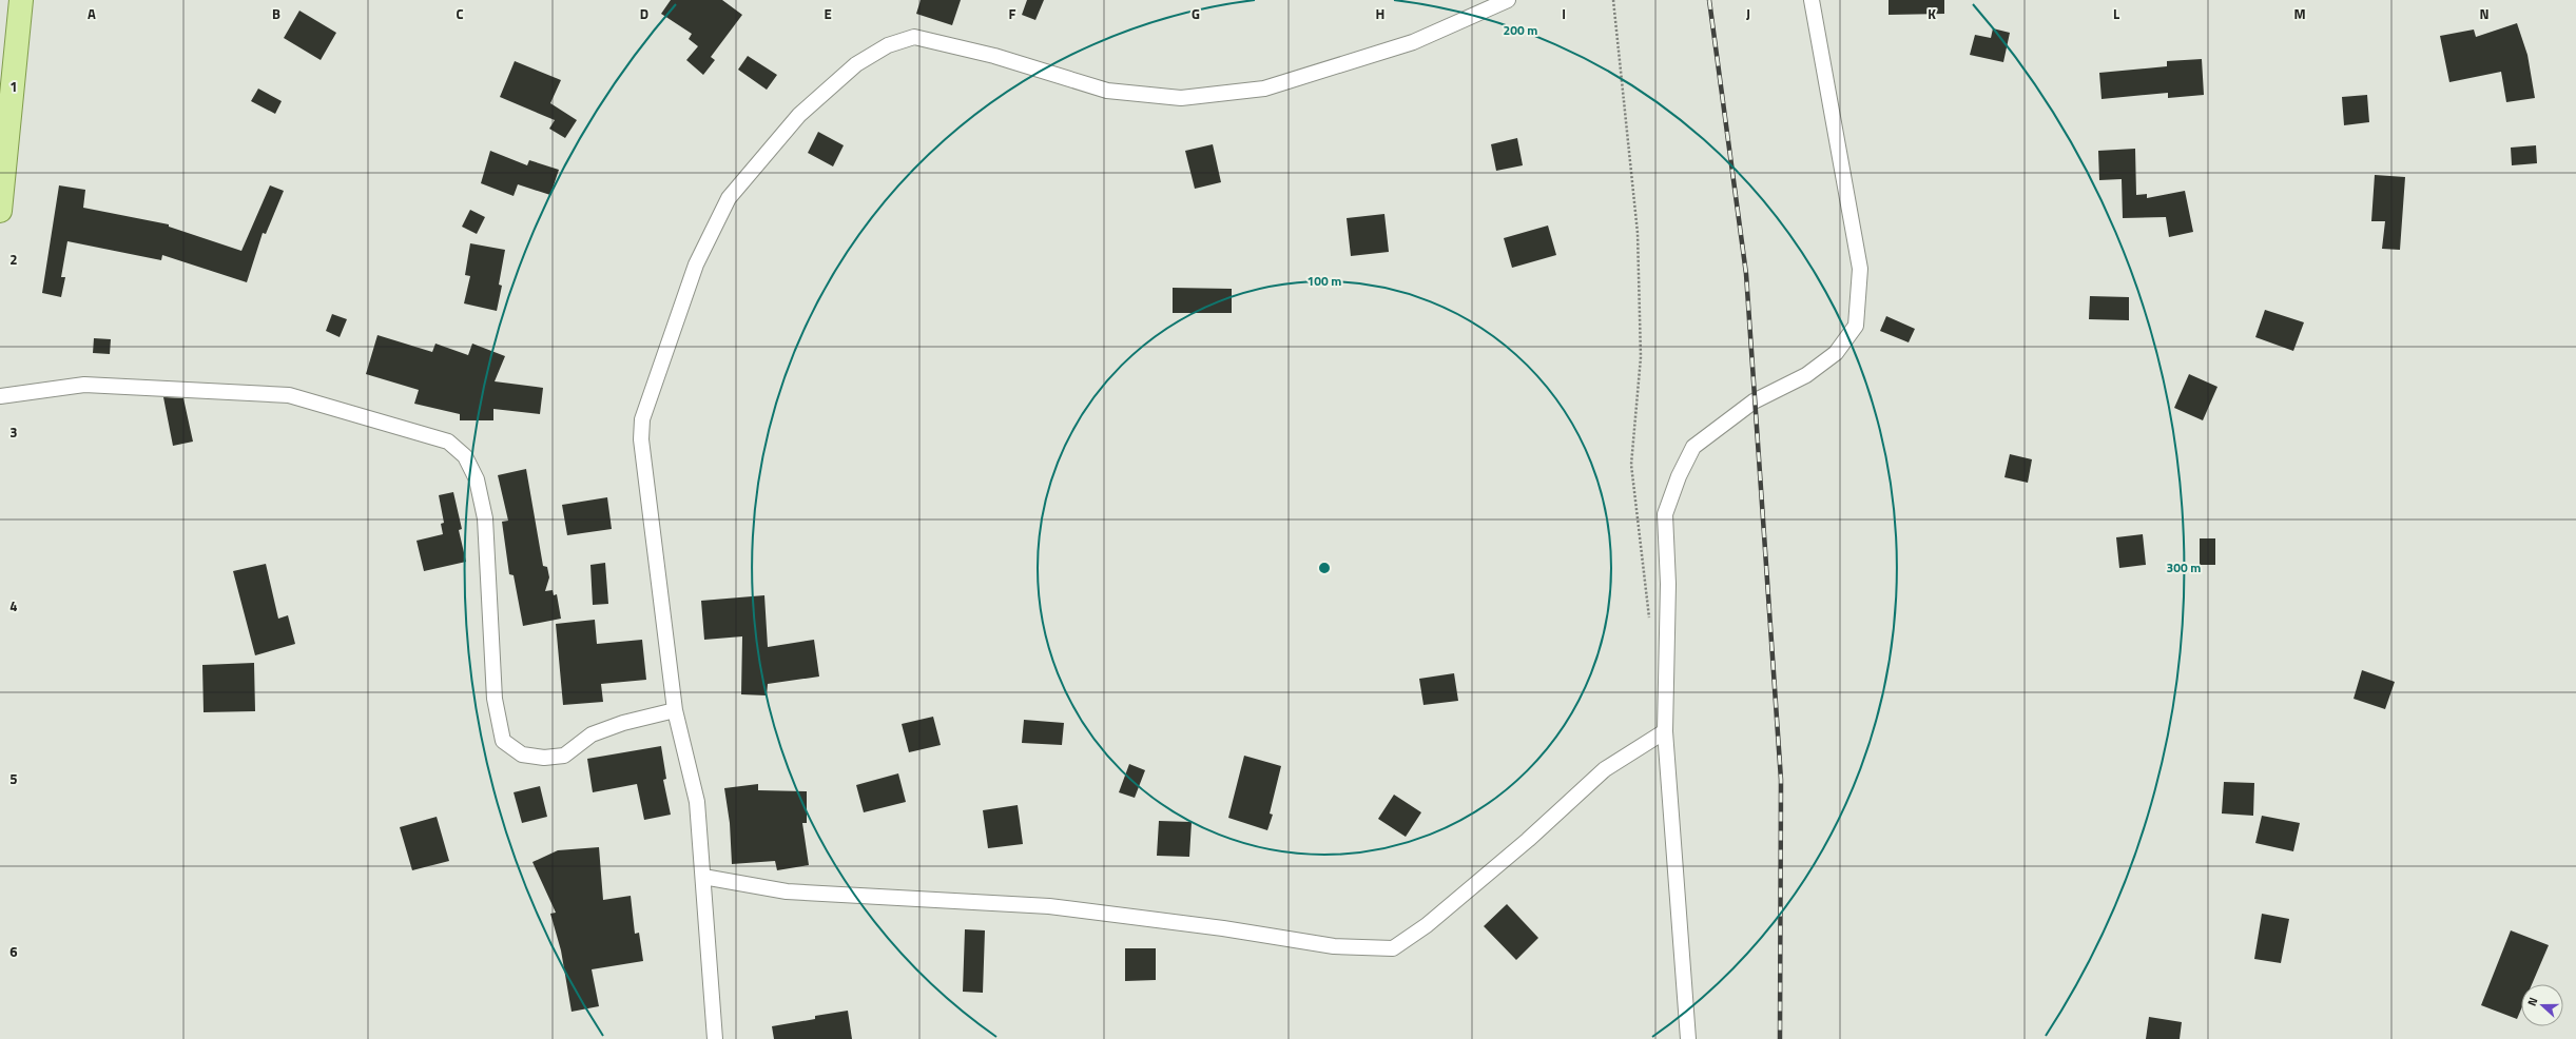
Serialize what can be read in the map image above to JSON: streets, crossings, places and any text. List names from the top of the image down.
{
  "north": "left",
  "grid": {
    "columns": [
      "A",
      "B",
      "C",
      "D",
      "E",
      "F",
      "G",
      "H",
      "I",
      "J",
      "K",
      "L",
      "M",
      "N"
    ],
    "rows": [
      "1",
      "2",
      "3",
      "4",
      "5",
      "6"
    ]
  },
  "rings": ["200 m", "100 m", "300 m"]
}
